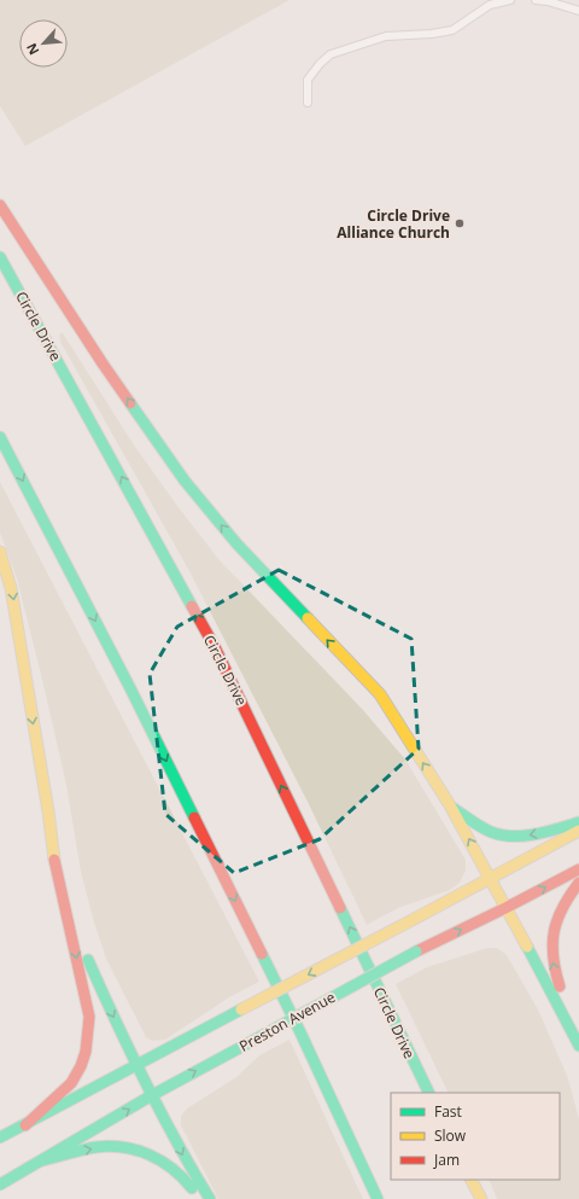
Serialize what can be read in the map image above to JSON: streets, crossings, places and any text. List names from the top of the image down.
{
  "streets": {
    "main road": ["Circle Drive", "Preston Avenue"]
  },
  "places": ["Circle Drive Alliance Church"],
  "legend": ["Fast", "Slow", "Jam"],
  "north": "bottom left"
}
